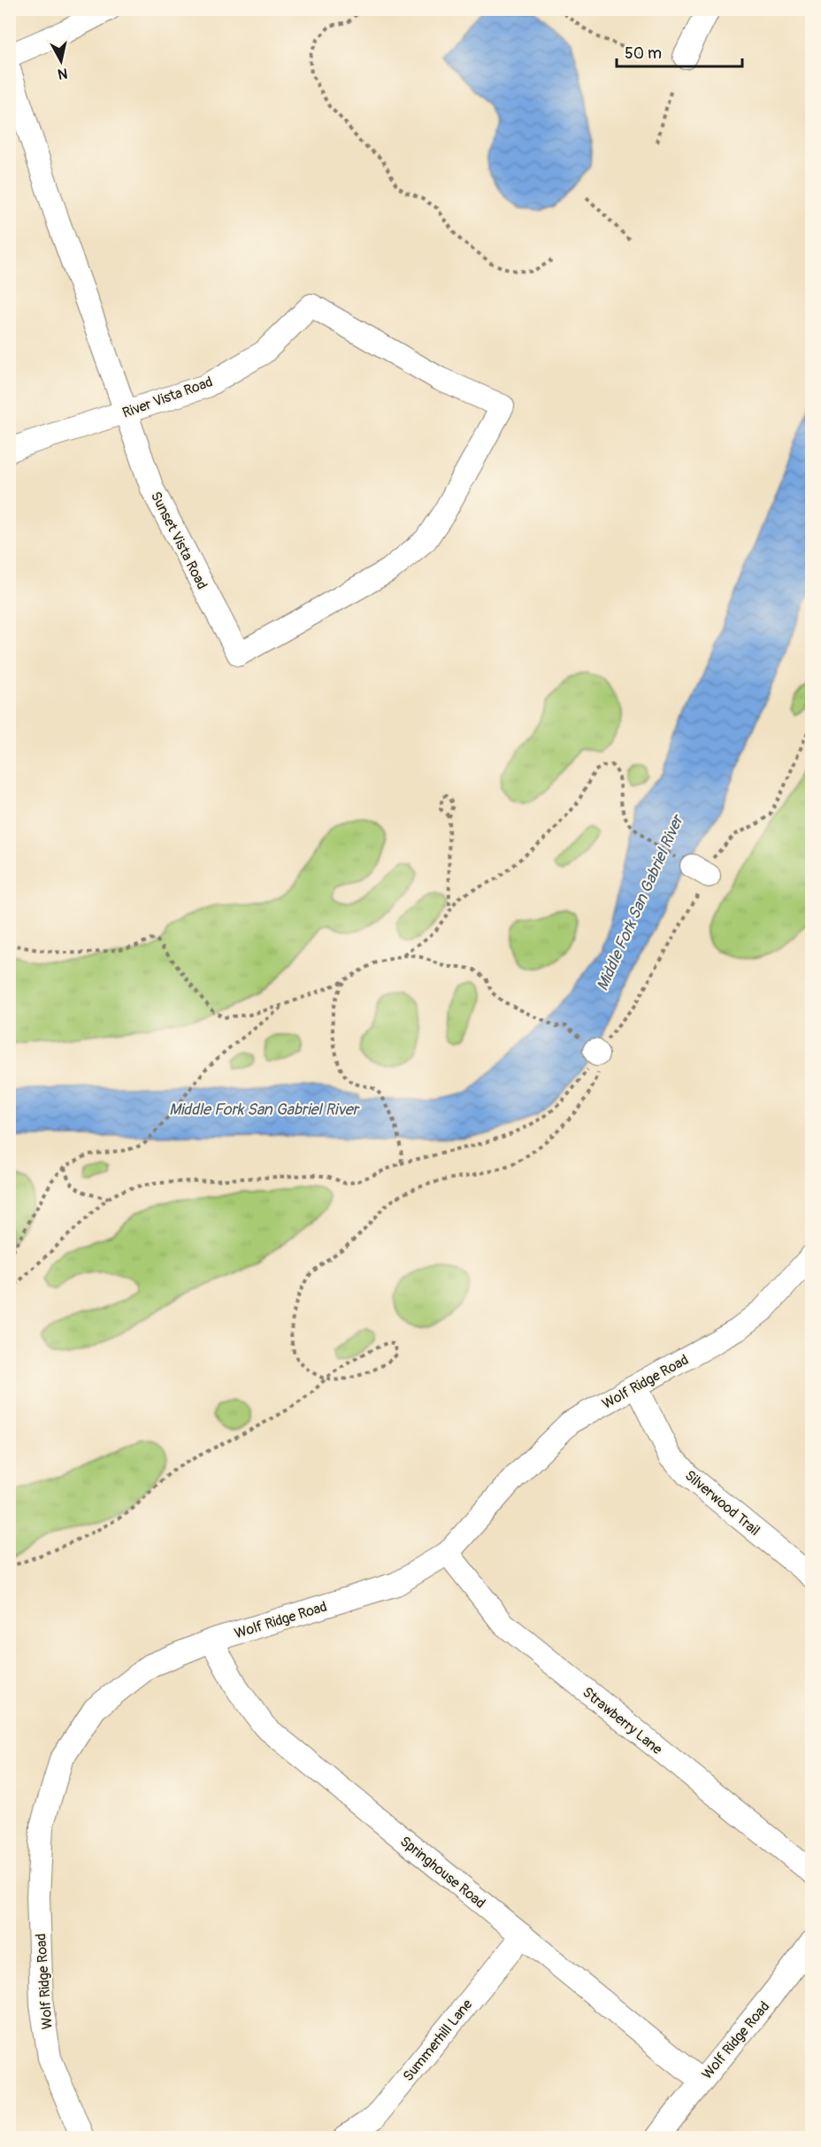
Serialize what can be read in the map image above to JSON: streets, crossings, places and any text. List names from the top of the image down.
{
  "streets": {
    "street": [
      "River Vista Road",
      "Sunset Vista Road",
      "Wolf Ridge Road",
      "Silverwood Trail",
      "Strawberry Lane",
      "Springhouse Road",
      "Summerhill Lane"
    ]
  },
  "crossings": [
    ["River Vista Road", "Sunset Vista Road"],
    ["Wolf Ridge Road", "Silverwood Trail"],
    ["Wolf Ridge Road", "Strawberry Lane"],
    ["Wolf Ridge Road", "Springhouse Road"],
    ["Springhouse Road", "Summerhill Lane"]
  ],
  "water": ["Middle Fork San Gabriel River"],
  "scale_bar": "50 m",
  "north": "bottom"
}
